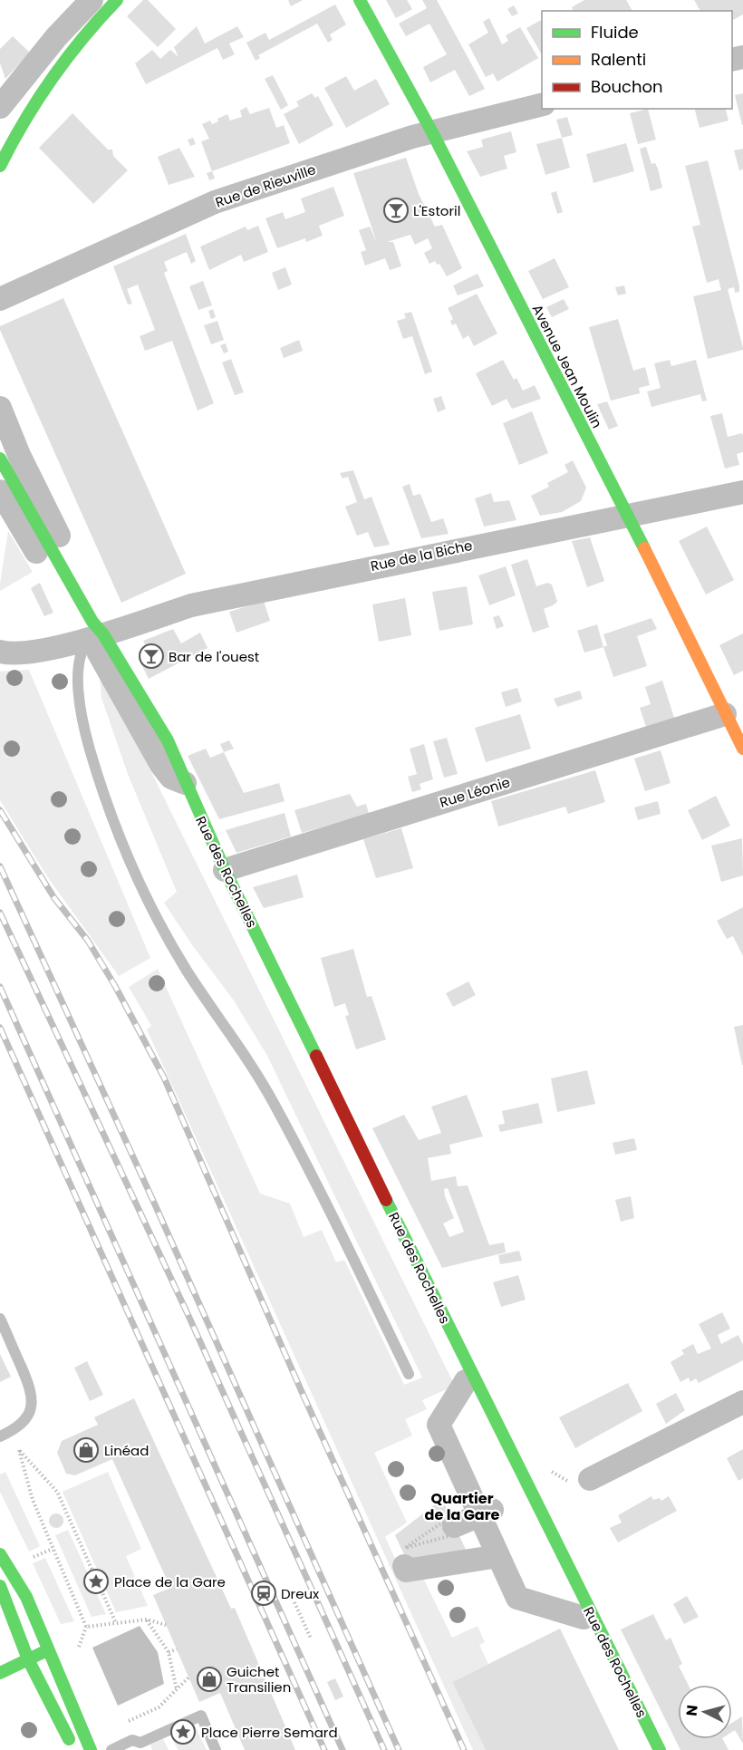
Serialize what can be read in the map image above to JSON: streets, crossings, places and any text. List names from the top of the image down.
{
  "streets": {
    "street": [
      "Rue de Rieuville",
      "Avenue Jean Moulin",
      "Rue de la Biche",
      "Rue Léonie",
      "Rue des Rochelles"
    ]
  },
  "crossings": [
    ["Rue de Rieuville", "Avenue Jean Moulin"],
    ["Avenue Jean Moulin", "Rue de la Biche"],
    ["Avenue Jean Moulin", "Rue Léonie"],
    ["Rue de la Biche", "Rue des Rochelles"],
    ["Rue Léonie", "Rue des Rochelles"]
  ],
  "districts": ["Quartier de la Gare"],
  "places": {
    "bar": ["L'Estoril", "Bar de l'ouest"],
    "shop": ["Linéad", "Guichet Transilien"],
    "place": ["Place de la Gare", "Place Pierre Semard"],
    "station": ["Dreux"]
  },
  "legend": ["Fluide", "Ralenti", "Bouchon"],
  "north": "left"
}
